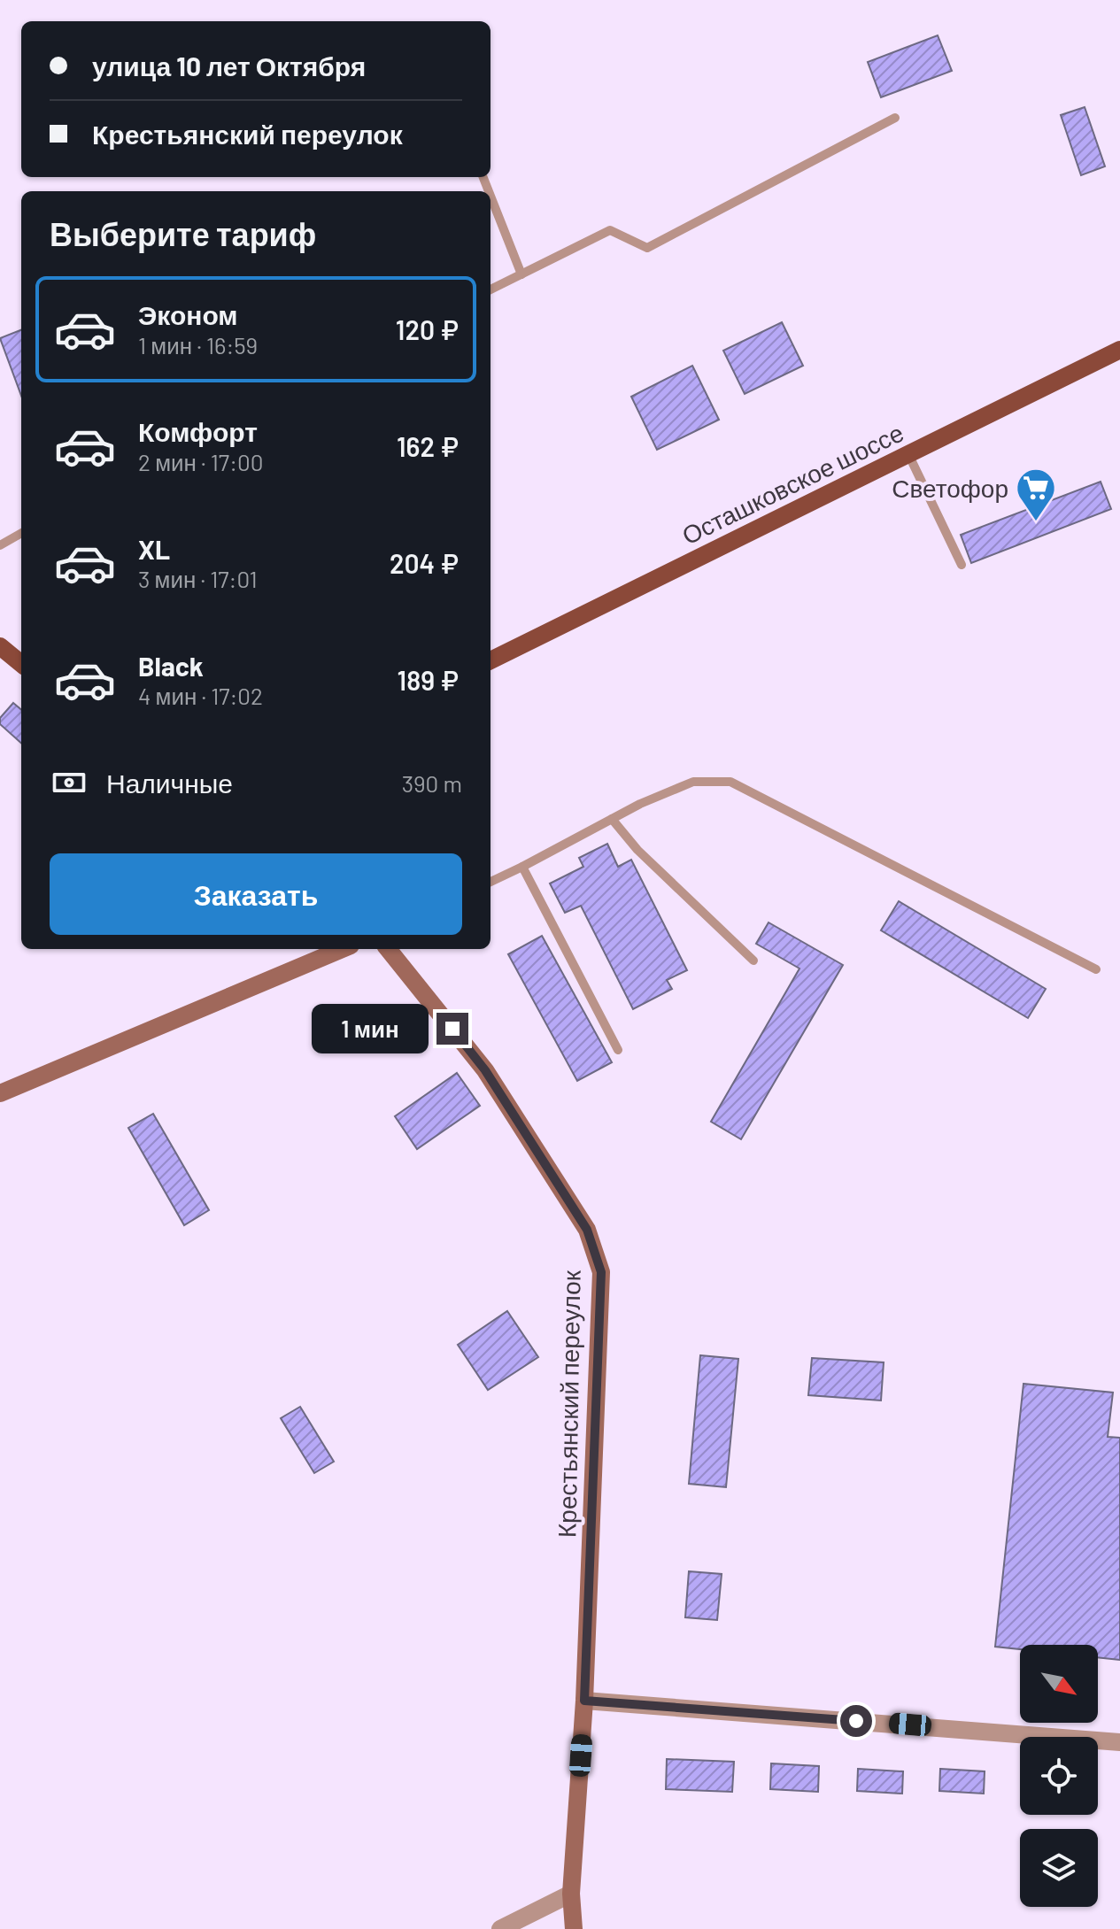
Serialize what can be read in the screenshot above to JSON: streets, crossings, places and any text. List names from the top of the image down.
{
  "streets": {
    "main road": ["Осташковское шоссе"],
    "street": ["Крестьянский переулок"]
  },
  "places": {
    "supermarket": ["Светофор"]
  },
  "north": "bottom right",
  "page": {
    "banner": ["улица 10 лет Октября", "Крестьянский переулок"],
    "heading": "Выберите тариф",
    "list": [
      {
        "name": "Эконом",
        "note": "1 мин · 16:59",
        "value": "120 ₽"
      },
      {
        "name": "Комфорт",
        "note": "2 мин · 17:00",
        "value": "162 ₽"
      },
      {
        "name": "XL",
        "note": "3 мин · 17:01",
        "value": "204 ₽"
      },
      {
        "name": "Black",
        "note": "4 мин · 17:02",
        "value": "189 ₽"
      }
    ],
    "pay": ["Наличные", "390 m"],
    "buttons": "Заказать",
    "bubble": "1 мин"
  }
}
